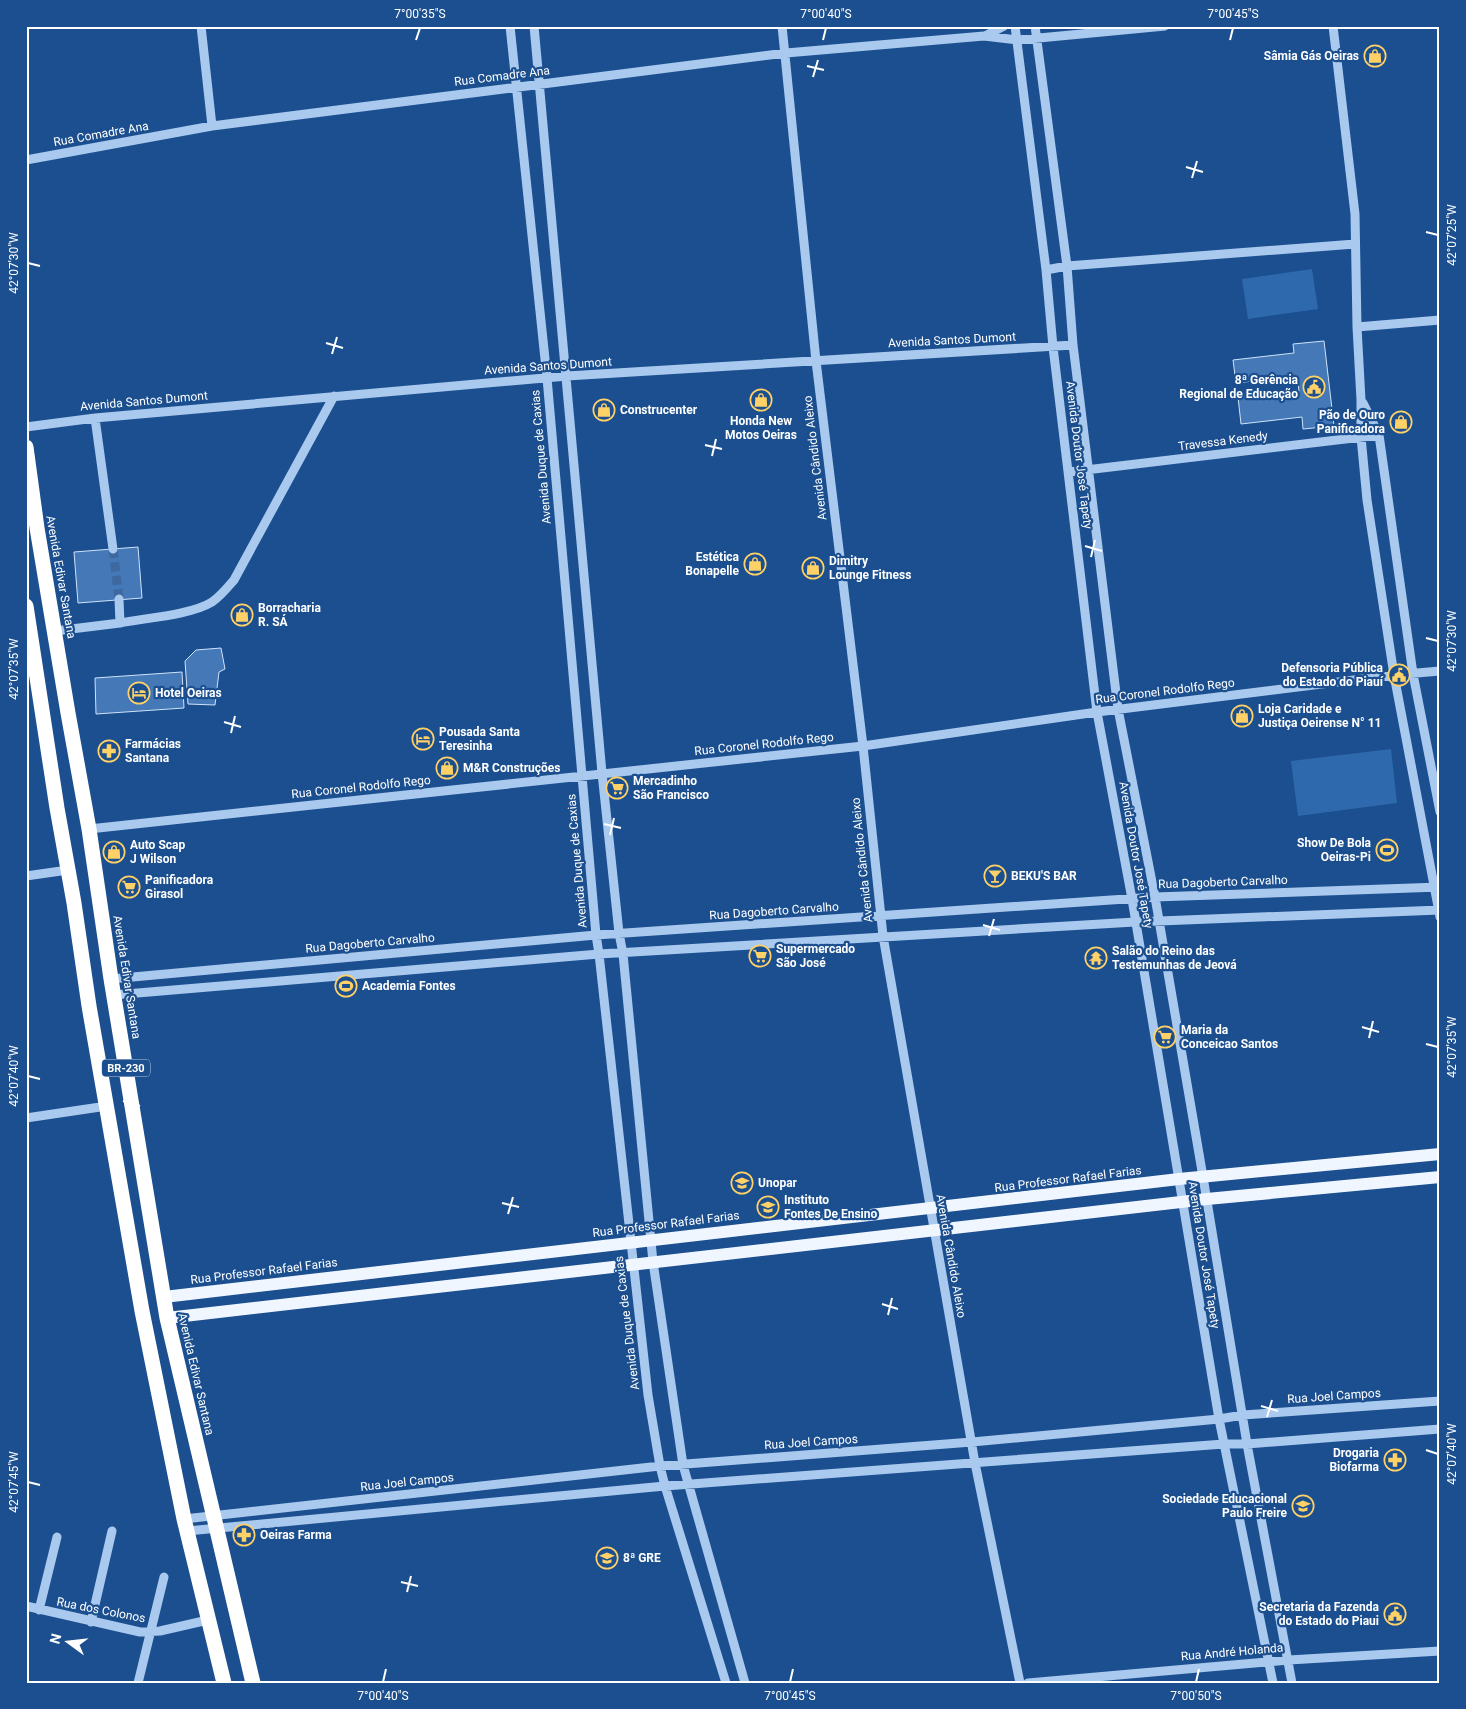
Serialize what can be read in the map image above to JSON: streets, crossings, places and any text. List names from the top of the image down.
{
  "streets": {
    "highway": ["Avenida Edivar Santana", "BR-230"],
    "main road": ["Rua Professor Rafael Farias"],
    "street": [
      "Rua Comadre Ana",
      "Avenida Santos Dumont",
      "Travessa Kenedy",
      "Avenida Doutor José Tapety",
      "Avenida Duque de Caxias",
      "Avenida Cândido Aleixo",
      "Rua Coronel Rodolfo Rego",
      "Rua Dagoberto Carvalho",
      "Rua Joel Campos",
      "Rua dos Colonos",
      "Rua André Holanda"
    ]
  },
  "crossings": [
    ["Rua Comadre Ana", "Avenida Doutor José Tapety"],
    ["Rua Comadre Ana", "Avenida Duque de Caxias"],
    ["Rua Comadre Ana", "Avenida Cândido Aleixo"],
    ["Avenida Santos Dumont", "Avenida Doutor José Tapety"],
    ["Avenida Santos Dumont", "Avenida Duque de Caxias"],
    ["Avenida Santos Dumont", "Avenida Cândido Aleixo"],
    ["Travessa Kenedy", "Avenida Doutor José Tapety"],
    ["Avenida Doutor José Tapety", "Rua Coronel Rodolfo Rego"],
    ["Avenida Doutor José Tapety", "Rua Dagoberto Carvalho"],
    ["Avenida Doutor José Tapety", "Rua Professor Rafael Farias"],
    ["Avenida Doutor José Tapety", "Rua Joel Campos"],
    ["Avenida Doutor José Tapety", "Rua André Holanda"],
    ["Avenida Duque de Caxias", "Rua Coronel Rodolfo Rego"],
    ["Avenida Duque de Caxias", "Rua Dagoberto Carvalho"],
    ["Avenida Duque de Caxias", "Rua Professor Rafael Farias"],
    ["Avenida Duque de Caxias", "Rua Joel Campos"],
    ["Avenida Cândido Aleixo", "Rua Coronel Rodolfo Rego"],
    ["Avenida Cândido Aleixo", "Rua Dagoberto Carvalho"],
    ["Avenida Cândido Aleixo", "Rua Professor Rafael Farias"],
    ["Avenida Cândido Aleixo", "Rua Joel Campos"],
    ["Avenida Edivar Santana", "Rua Coronel Rodolfo Rego"],
    ["Avenida Edivar Santana", "Rua Dagoberto Carvalho"],
    ["Avenida Edivar Santana", "Rua Professor Rafael Farias"],
    ["Avenida Edivar Santana", "Rua Joel Campos"],
    ["BR-230", "Rua Joel Campos"]
  ],
  "places": {
    "shop": [
      "Sâmia Gás Oeiras",
      "Honda New Motos Oeiras",
      "Construcenter",
      "Pão de Ouro Panificadora",
      "Estética Bonapelle",
      "Dimitry Lounge Fitness",
      "Borracharia R. SÁ",
      "Loja Caridade e Justiça Oeirense N° 11",
      "M&R Construções",
      "Auto Scap J Wilson"
    ],
    "public building": ["8ª Gerência Regional de Educação", "Defensoria Pública do Estado do Piauí", "Secretaria da Fazenda do Estado do Piaui"],
    "hotel": ["Hotel Oeiras", "Pousada Santa Teresinha"],
    "pharmacy": ["Farmácias Santana", "Drogaria Biofarma", "Oeiras Farma"],
    "supermarket": [
      "Mercadinho São Francisco",
      "Panificadora Girasol",
      "Supermercado São José",
      "Maria da Conceicao Santos"
    ],
    "sports": ["Show De Bola Oeiras-Pi", "Academia Fontes"],
    "bar": ["BEKU'S BAR"],
    "temple": ["Salão do Reino das Testemunhas de Jeová"],
    "school or university": [
      "Unopar",
      "Instituto Fontes De Ensino",
      "Sociedade Educacional Paulo Freire",
      "8ª GRE"
    ]
  },
  "north": "left",
  "coordinates": [
    "7°00'35\"S",
    "7°00'40\"S",
    "7°00'45\"S",
    "42°07'25\"W",
    "42°07'30\"W",
    "42°07'35\"W",
    "42°07'40\"W",
    "42°07'45\"W",
    "7°00'50\"S"
  ]
}
